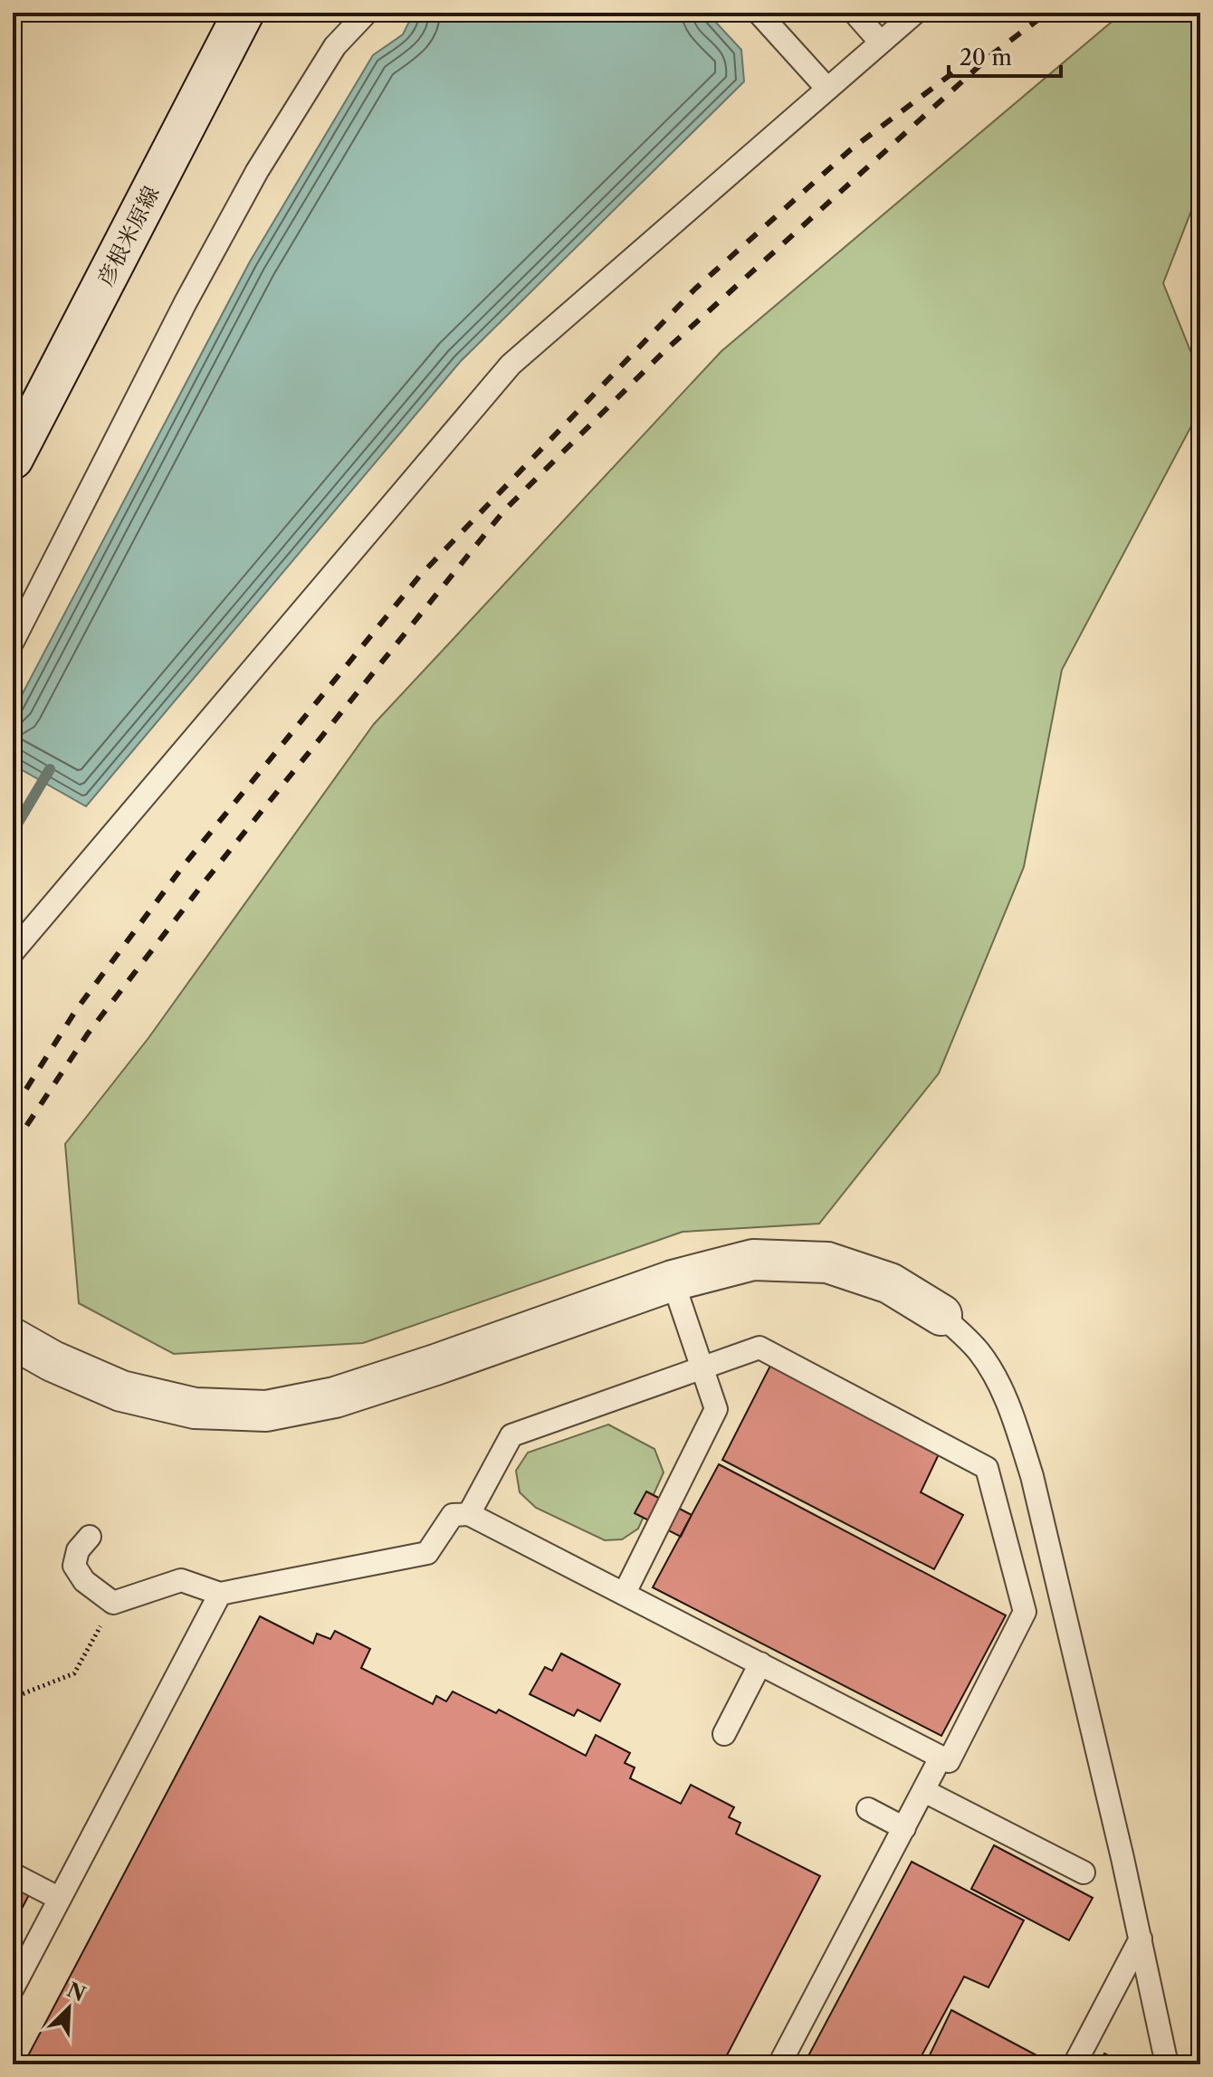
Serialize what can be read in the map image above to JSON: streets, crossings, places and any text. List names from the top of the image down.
{
  "streets": {
    "street": ["彦根米原線"]
  },
  "scale_bar": "20 m",
  "north": "top right"
}
